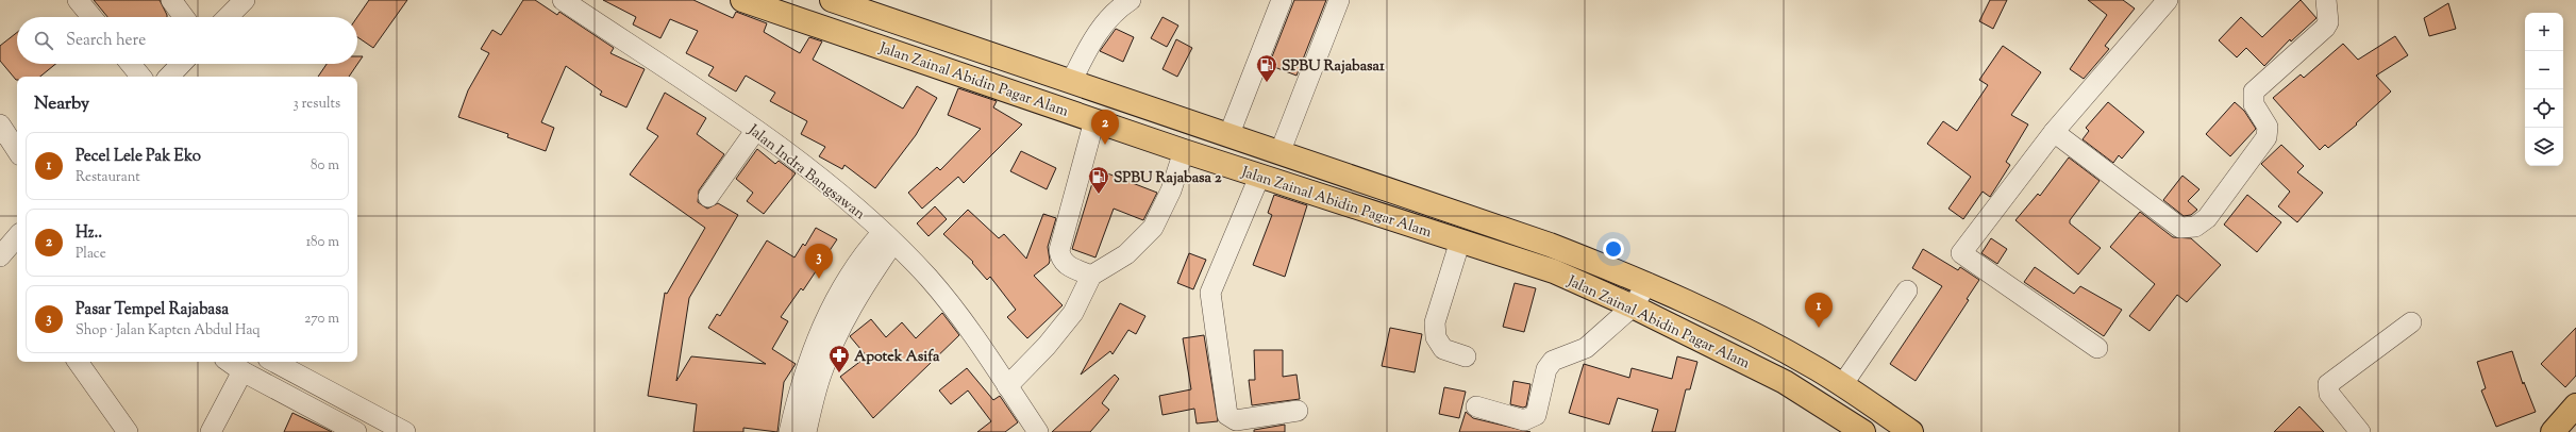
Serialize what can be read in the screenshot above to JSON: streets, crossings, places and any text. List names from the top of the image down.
{
  "streets": {
    "main road": ["Jalan Zainal Abidin Pagar Alam"],
    "street": ["Jalan Indra Bangsawan"]
  },
  "places": {
    "fuel station": ["SPBU Rajabasa1", "SPBU Rajabasa 2"],
    "pharmacy": ["Apotek Asifa"]
  },
  "page": {
    "map_buttons": ["+", "−"],
    "search": "Search here",
    "heading": ["Nearby", "3 results"],
    "pins": ["2", "3", "1"],
    "list": [
      {
        "mark": "1",
        "name": "Pecel Lele Pak Eko",
        "note": "Restaurant",
        "value": "80 m"
      },
      {
        "mark": "2",
        "name": "Hz..",
        "note": "Place",
        "value": "180 m"
      },
      {
        "mark": "3",
        "name": "Pasar Tempel Rajabasa",
        "note": "Shop · Jalan Kapten Abdul Haq",
        "value": "270 m"
      }
    ]
  }
}
